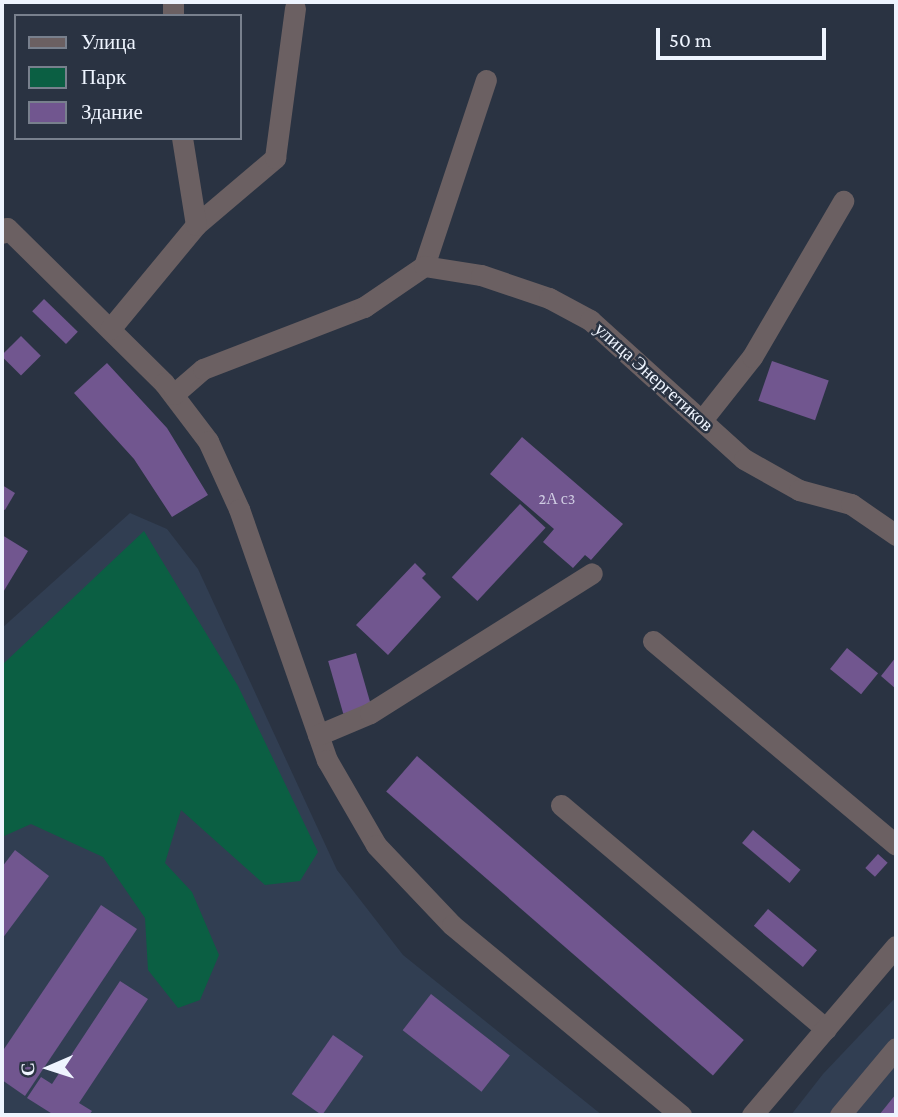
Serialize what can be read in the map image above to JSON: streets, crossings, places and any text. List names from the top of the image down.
{
  "streets": {
    "street": ["улица Энергетиков"]
  },
  "house_numbers": ["2А с3"],
  "legend": ["Улица", "Парк", "Здание"],
  "scale_bar": "50 m",
  "north": "left"
}
